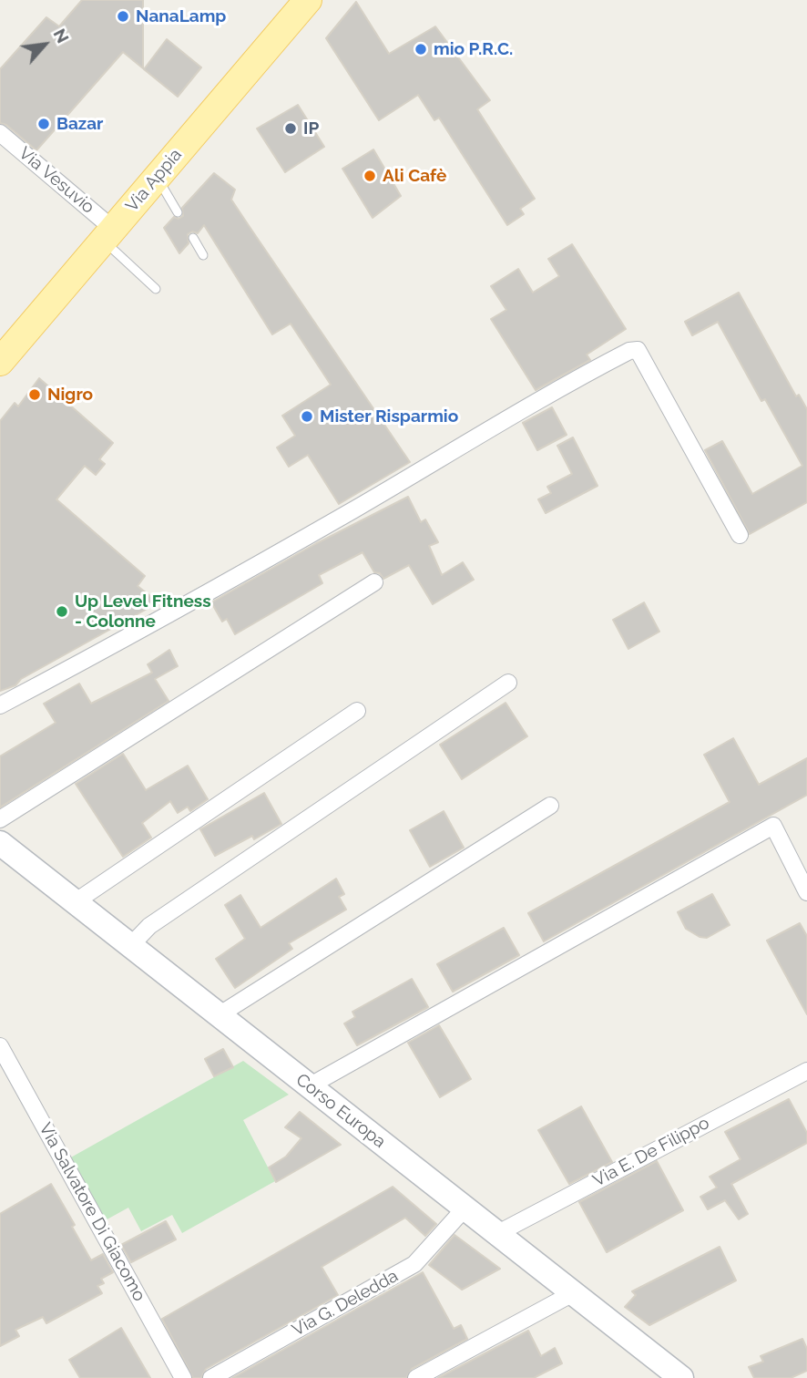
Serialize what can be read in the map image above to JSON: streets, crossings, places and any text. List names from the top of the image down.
{
  "streets": {
    "main road": ["Via Appia", "Corso Europa"],
    "street": [
      "Via Vesuvio",
      "Via E. De Filippo",
      "Via Salvatore Di Giacomo",
      "Via G. Deledda"
    ]
  },
  "crossings": [
    ["Via Vesuvio", "Via Appia"],
    ["Corso Europa", "Via E. De Filippo"],
    ["Corso Europa", "Via G. Deledda"]
  ],
  "places": [
    "NanaLamp",
    "mio P.R.C.",
    "Bazar",
    "IP",
    "Ali Cafè",
    "Nigro",
    "Mister Risparmio",
    "Up Level Fitness - Colonne"
  ],
  "north": "top right"
}
